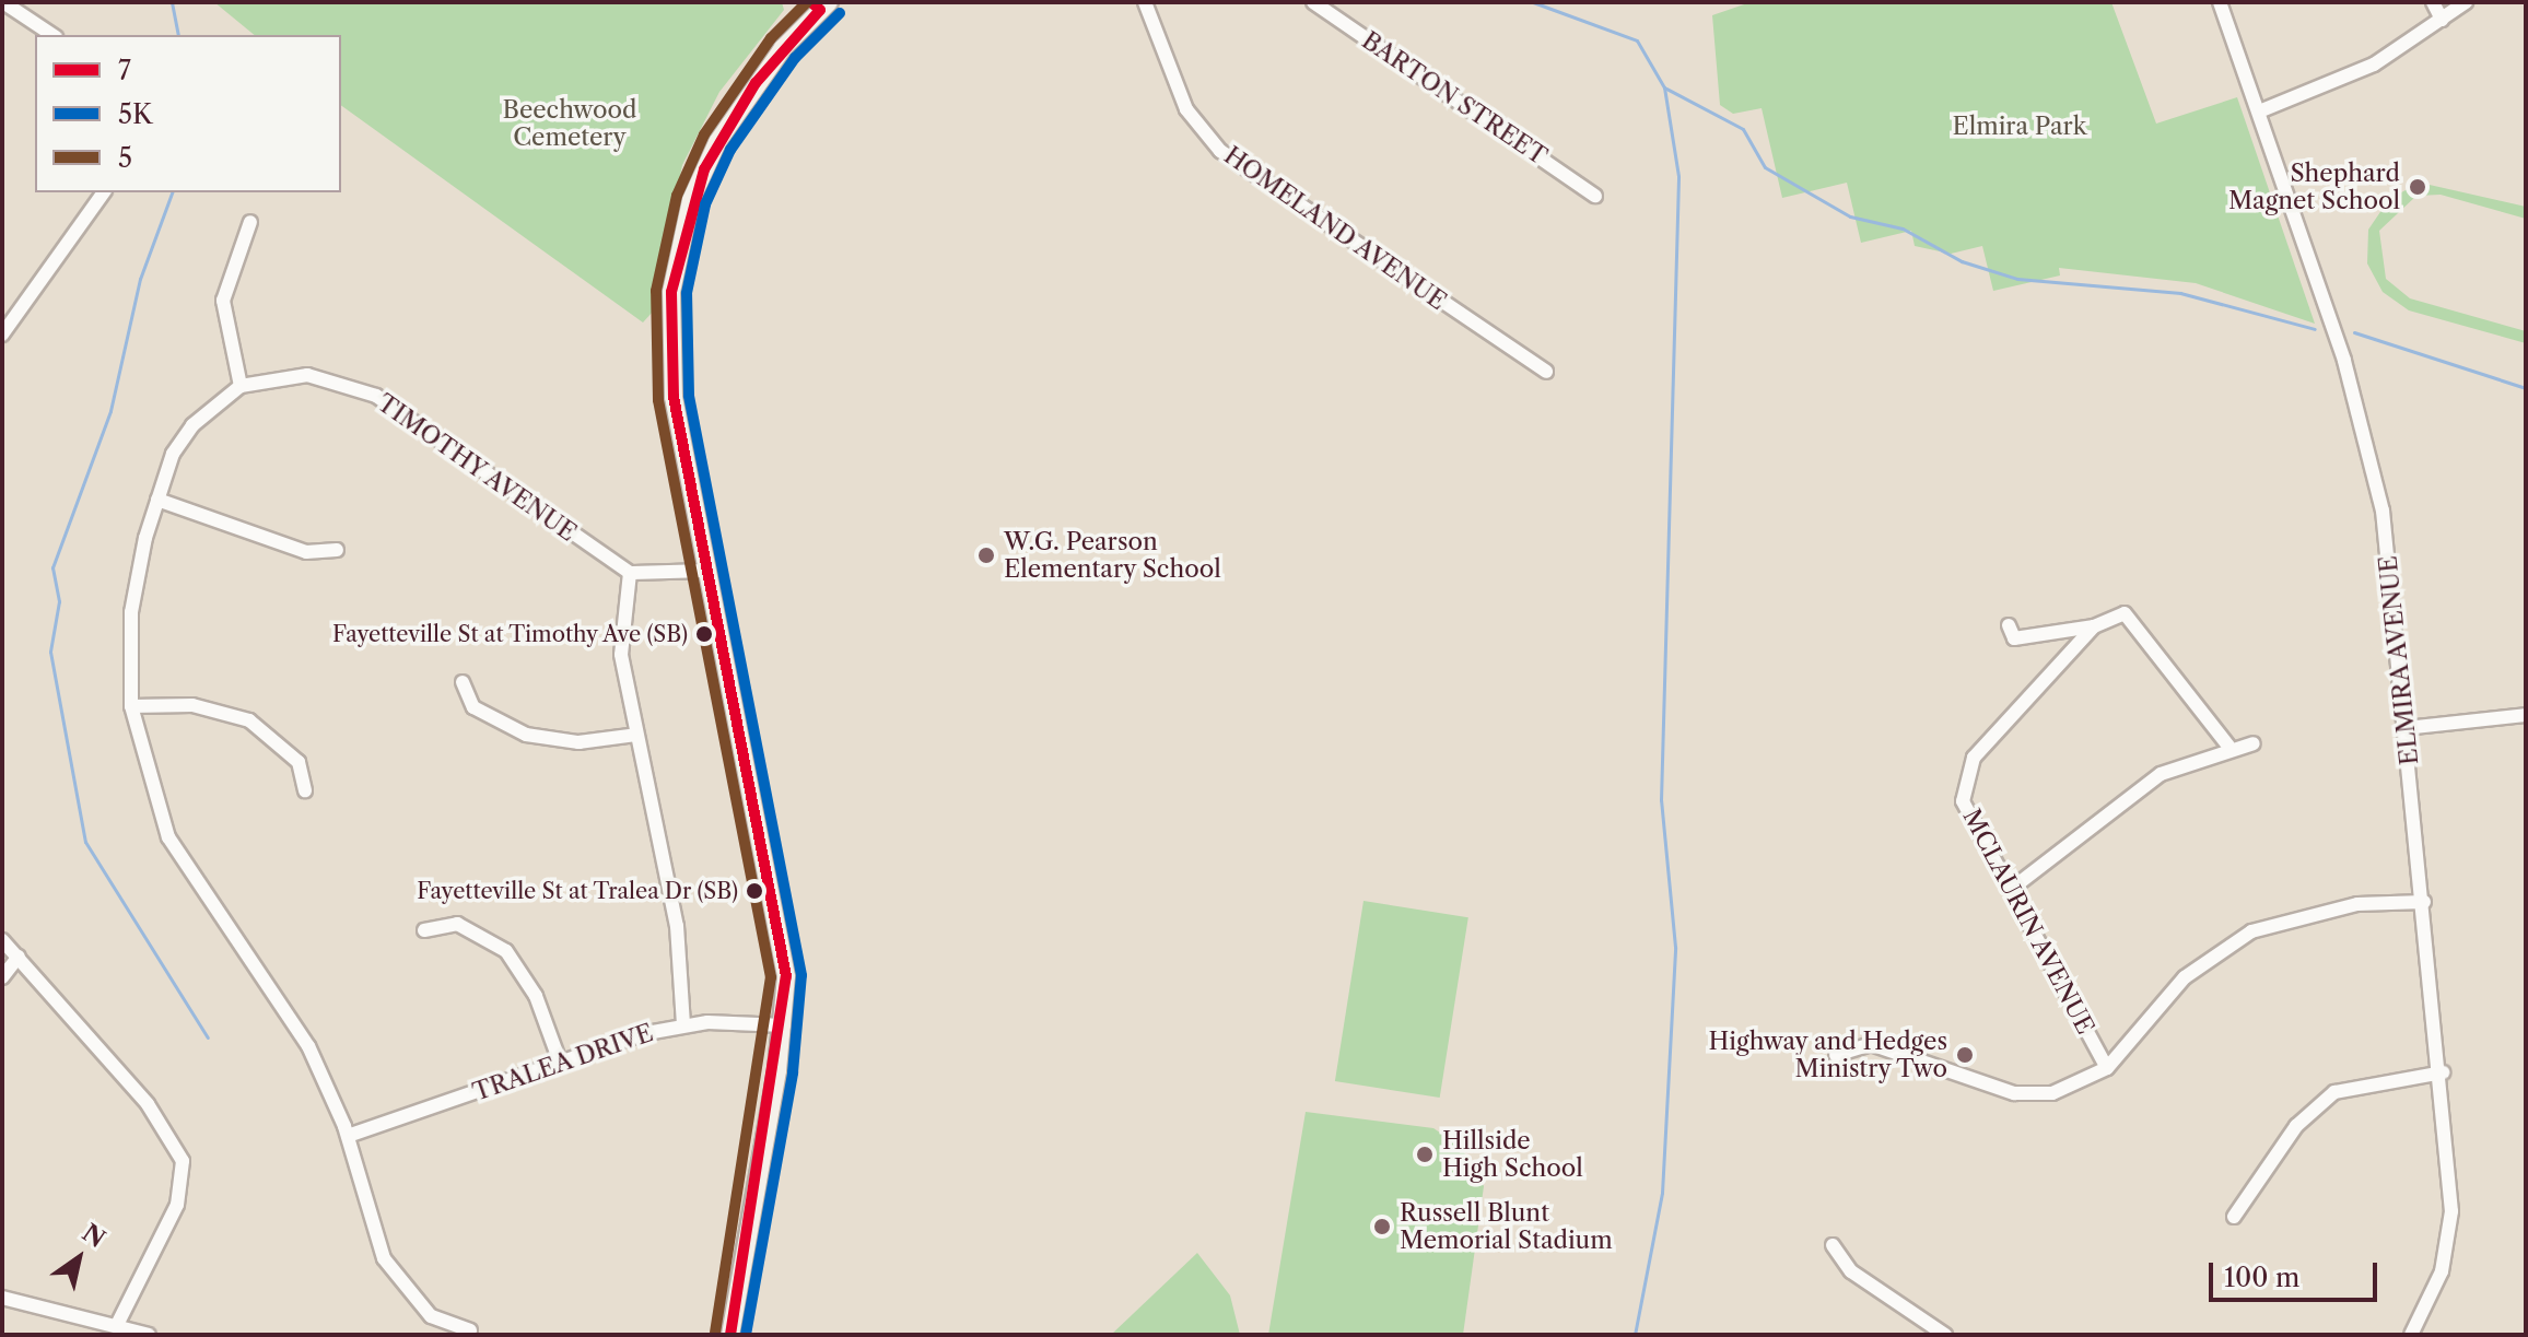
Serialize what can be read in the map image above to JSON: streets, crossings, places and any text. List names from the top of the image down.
{
  "streets": {
    "street": [
      "BARTON STREET",
      "HOMELAND AVENUE",
      "TIMOTHY AVENUE",
      "ELMIRA AVENUE",
      "MCLAURIN AVENUE",
      "TRALEA DRIVE"
    ]
  },
  "parks": ["Beechwood Cemetery", "Elmira Park"],
  "places": [
    "Shephard Magnet School",
    "W.G. Pearson Elementary School",
    "Fayetteville St at Timothy Ave (SB)",
    "Fayetteville St at Tralea Dr (SB)",
    "Highway and Hedges Ministry Two",
    "Hillside High School",
    "Russell Blunt Memorial Stadium"
  ],
  "lines": ["transit line 7", "transit line 5", "transit line 5K"],
  "legend": ["7", "5K", "5"],
  "scale_bar": "100 m",
  "north": "top right"
}
